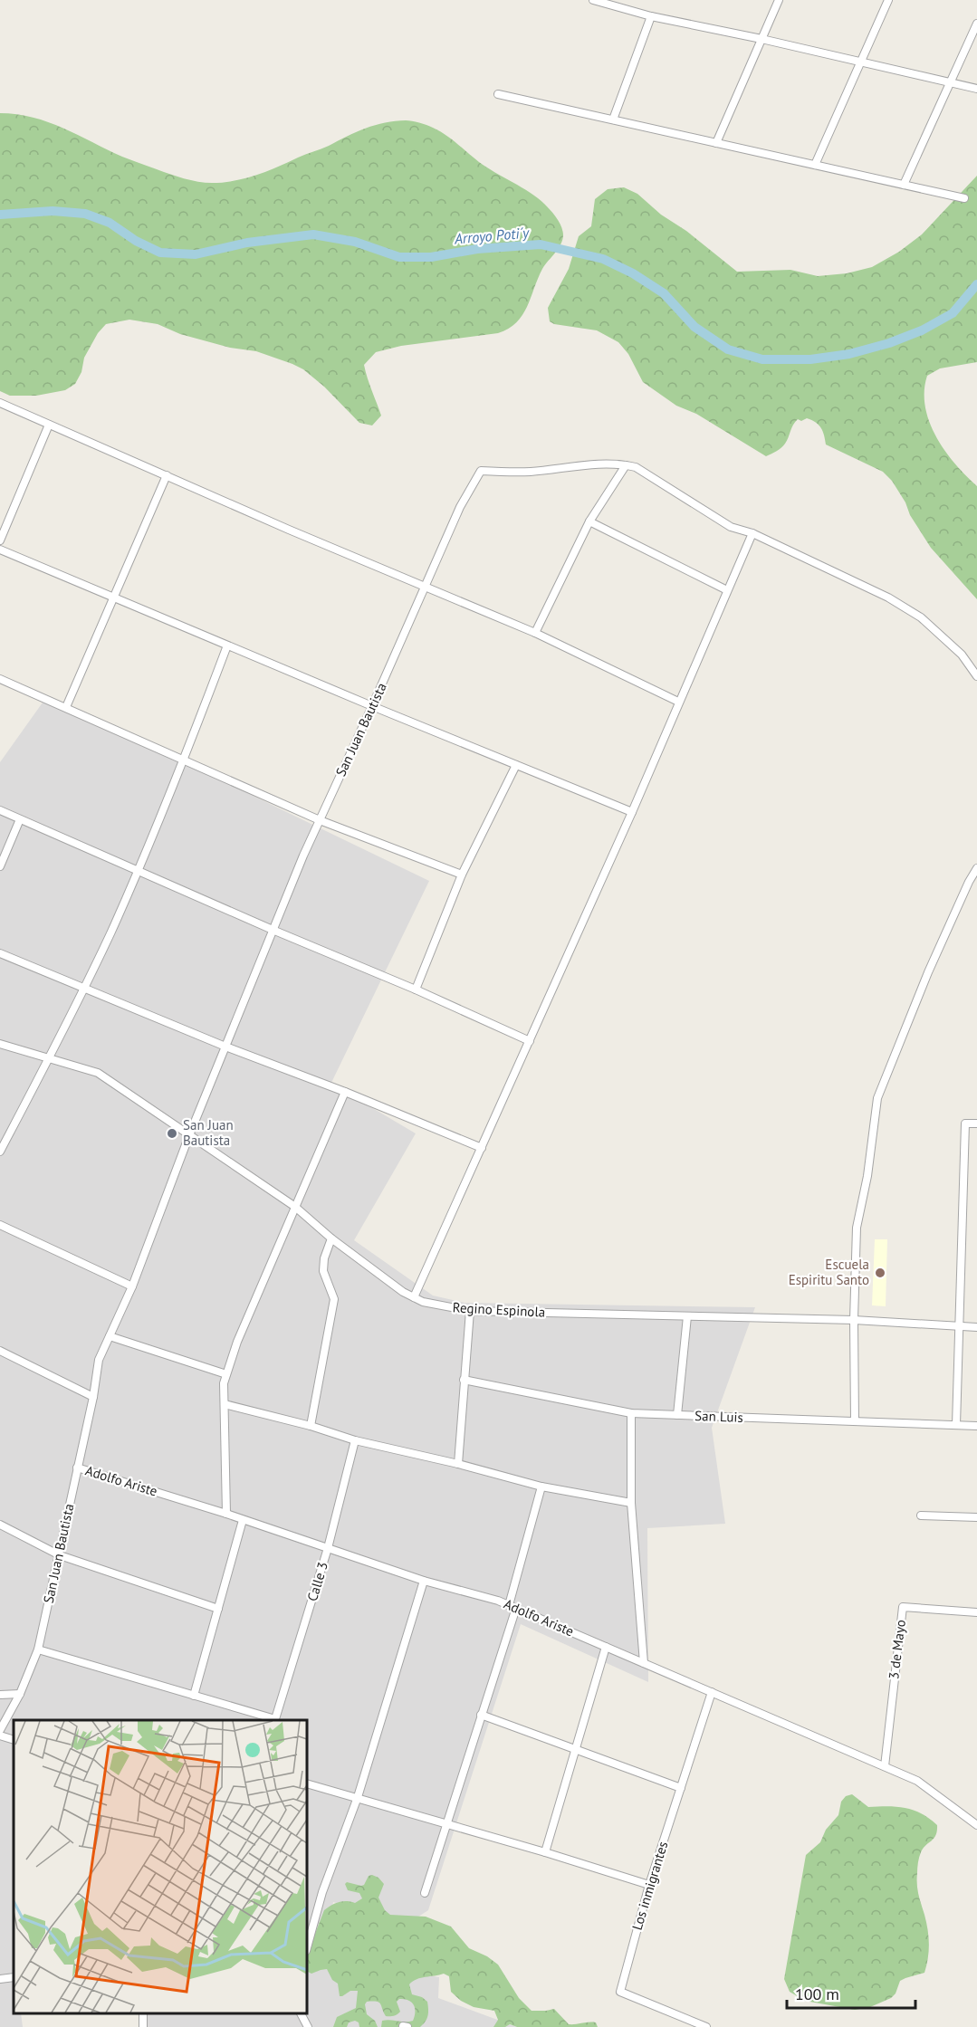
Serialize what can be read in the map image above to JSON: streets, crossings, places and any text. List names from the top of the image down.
{
  "streets": {
    "street": [
      "San Juan Bautista",
      "Regino Espinola",
      "San Luis",
      "Adolfo Ariste",
      "Calle 3",
      "3 de Mayo",
      "Los inmigrantes"
    ]
  },
  "crossings": [
    ["San Juan Bautista", "Regino Espinola"],
    ["San Juan Bautista", "Adolfo Ariste"],
    ["Adolfo Ariste", "Calle 3"],
    ["Adolfo Ariste", "3 de Mayo"],
    ["Adolfo Ariste", "Los inmigrantes"]
  ],
  "water": ["Arroyo Poti´y"],
  "places": ["San Juan Bautista", "Escuela Espiritu Santo"],
  "scale_bar": "100 m"
}
